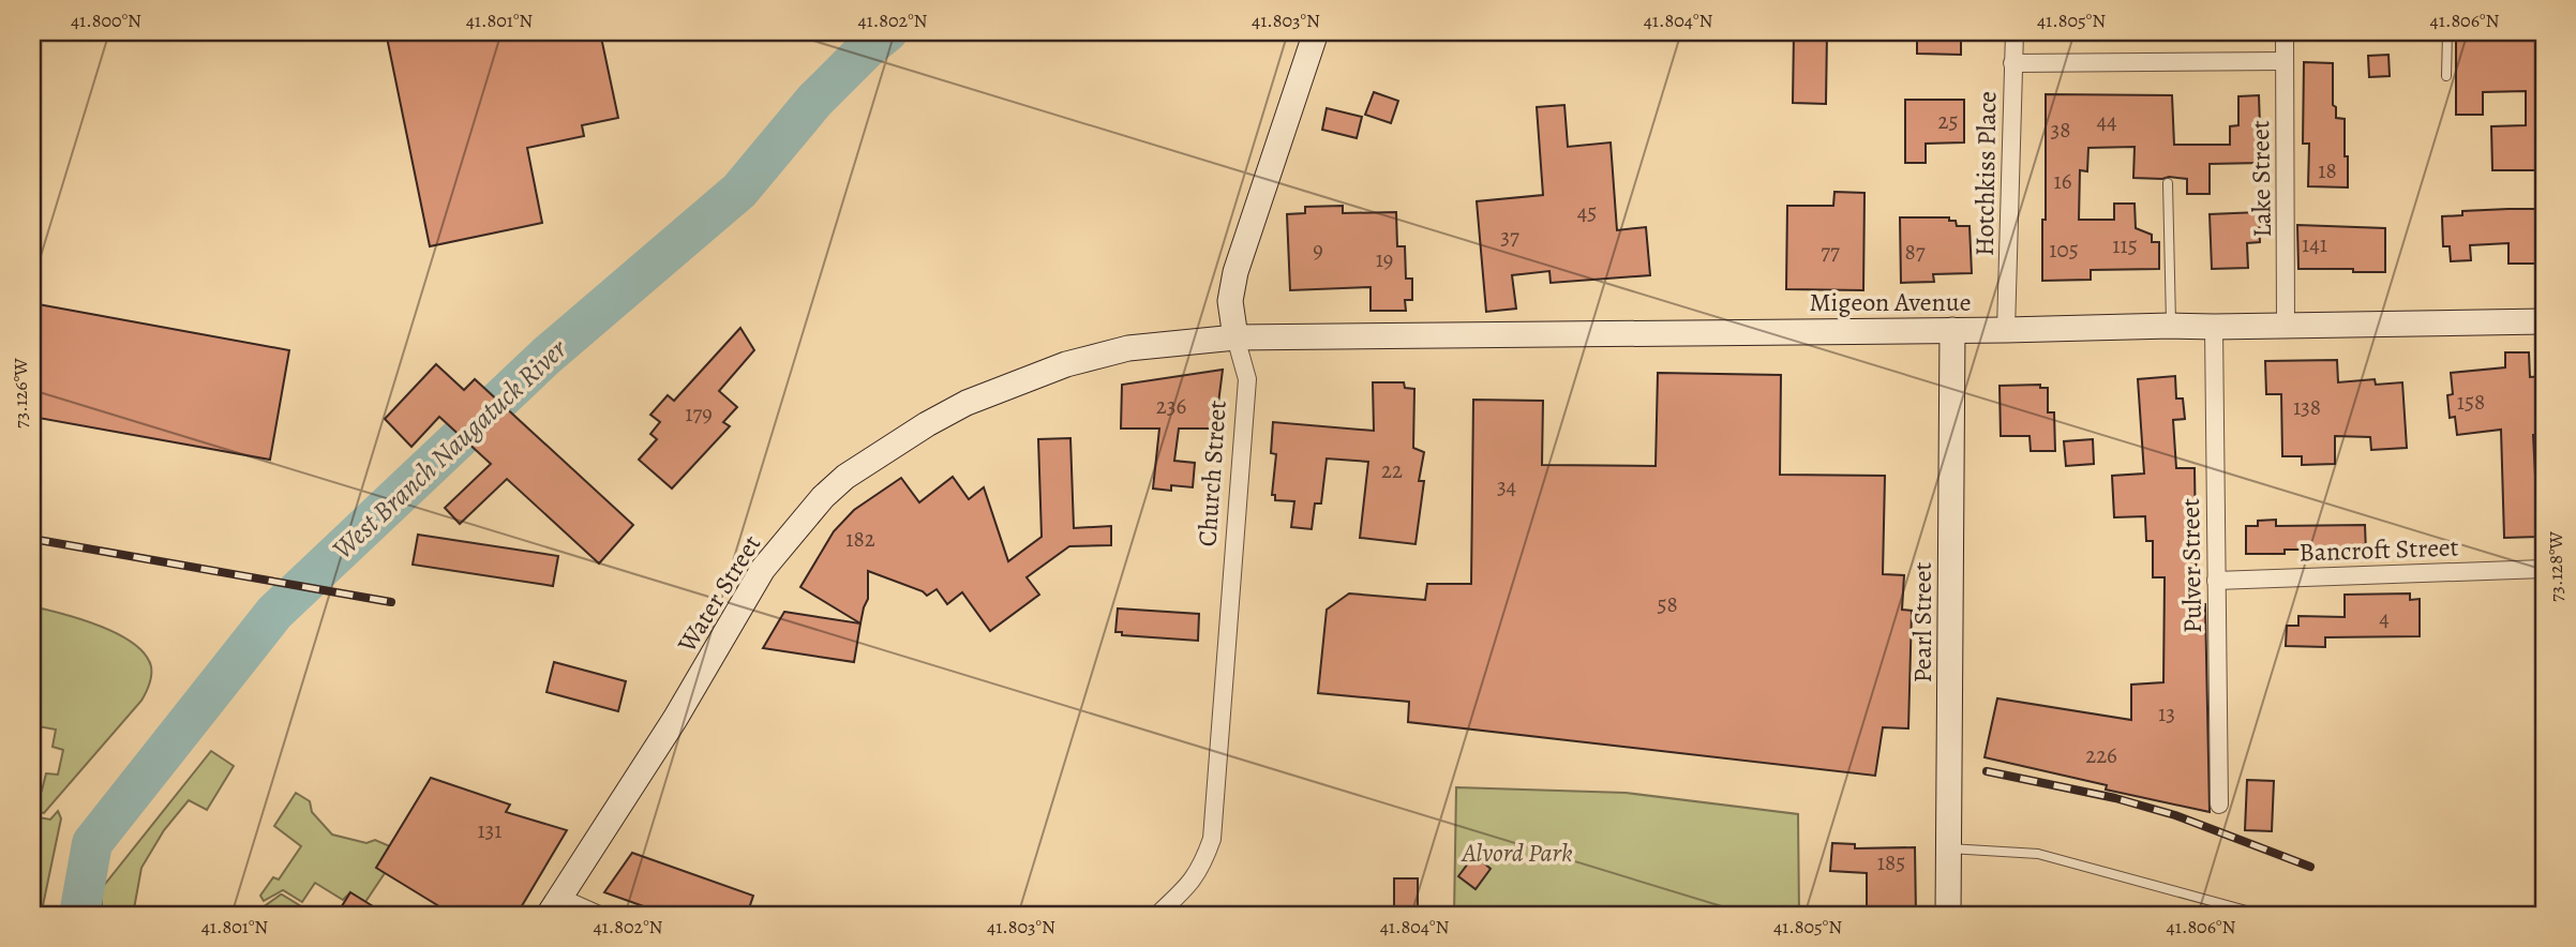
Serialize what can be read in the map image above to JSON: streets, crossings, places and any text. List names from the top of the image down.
{
  "streets": {
    "main road": [
      "Migeon Avenue",
      "Church Street",
      "Water Street",
      "Pearl Street"
    ],
    "street": [
      "Hotchkiss Place",
      "Lake Street",
      "Bancroft Street",
      "Pulver Street"
    ]
  },
  "crossings": [
    ["Hotchkiss Place", "Lake Street"],
    ["Hotchkiss Place", "Migeon Avenue"],
    ["Lake Street", "Migeon Avenue"],
    ["Migeon Avenue", "Church Street"],
    ["Migeon Avenue", "Pulver Street"],
    ["Migeon Avenue", "Water Street"],
    ["Migeon Avenue", "Pearl Street"],
    ["Church Street", "Water Street"],
    ["Bancroft Street", "Pulver Street"]
  ],
  "water": ["West Branch Naugatuck River"],
  "parks": ["Alvord Park"],
  "house_numbers": [
    "25",
    "44",
    "38",
    "18",
    "16",
    "45",
    "37",
    "141",
    "115",
    "9",
    "105",
    "77",
    "87",
    "19",
    "158",
    "236",
    "138",
    "179",
    "22",
    "34",
    "182",
    "58",
    "4",
    "13",
    "226",
    "131",
    "185"
  ],
  "coordinates": [
    "41.800°N",
    "41.801°N",
    "41.802°N",
    "41.803°N",
    "41.804°N",
    "41.805°N",
    "41.806°N",
    "73.126°W",
    "73.128°W"
  ]
}
